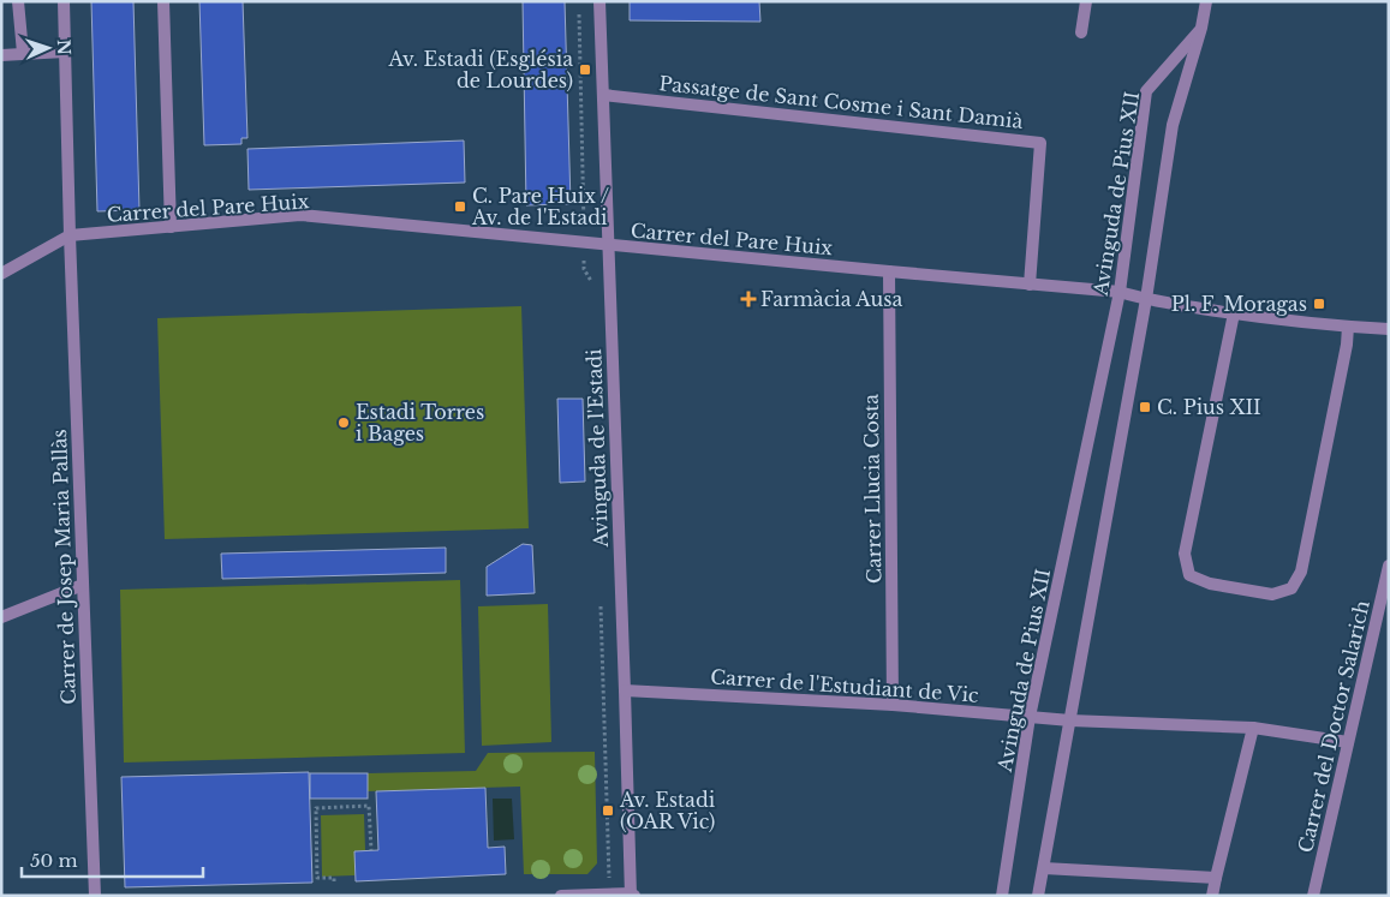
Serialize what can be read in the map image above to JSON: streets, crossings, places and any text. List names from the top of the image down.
{
  "streets": {
    "street": [
      "Passatge de Sant Cosme i Sant Damià",
      "Avinguda de Pius XII",
      "Carrer del Pare Huix",
      "Avinguda de l'Estadi",
      "Carrer Llucia Costa",
      "Carrer de Josep Maria Pallàs",
      "Carrer de l'Estudiant de Vic",
      "Carrer del Doctor Salarich"
    ]
  },
  "crossings": [
    ["Passatge de Sant Cosme i Sant Damià", "Carrer del Pare Huix"],
    ["Passatge de Sant Cosme i Sant Damià", "Avinguda de l'Estadi"],
    ["Avinguda de Pius XII", "Carrer del Pare Huix"],
    ["Avinguda de Pius XII", "Carrer de l'Estudiant de Vic"],
    ["Carrer del Pare Huix", "Avinguda de l'Estadi"],
    ["Carrer del Pare Huix", "Carrer Llucia Costa"],
    ["Carrer del Pare Huix", "Carrer de Josep Maria Pallàs"],
    ["Avinguda de l'Estadi", "Carrer de l'Estudiant de Vic"],
    ["Carrer Llucia Costa", "Carrer de l'Estudiant de Vic"],
    ["Carrer de l'Estudiant de Vic", "Carrer del Doctor Salarich"]
  ],
  "places": {
    "transit": [
      "Av. Estadi (Església de Lourdes)",
      "C. Pare Huix / Av. de l'Estadi",
      "Pl. F. Moragas",
      "C. Pius XII",
      "Av. Estadi (OAR Vic)"
    ],
    "health": ["Farmàcia Ausa"],
    "other": ["Estadi Torres i Bages"]
  },
  "scale_bar": "50 m",
  "north": "right"
}
